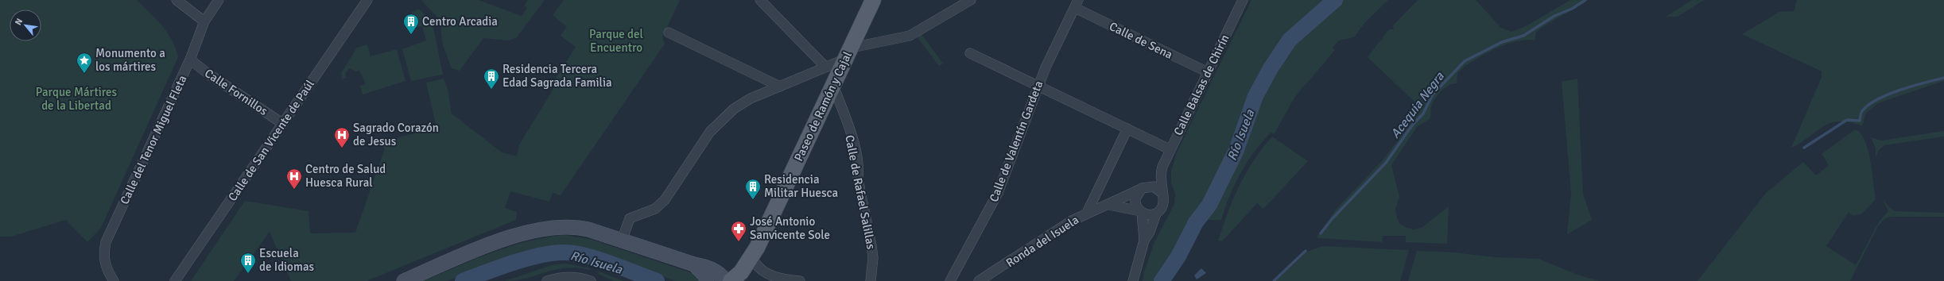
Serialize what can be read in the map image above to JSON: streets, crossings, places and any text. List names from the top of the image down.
{
  "streets": {
    "main road": ["Paseo de Ramón y Cajal"],
    "street": [
      "Calle de Sena",
      "Calle Balsas de Chirín",
      "Calle Fornillos",
      "Calle del Tenor Miguel Fleta",
      "Calle de San Vicente de Paúl",
      "Calle de Valentín Gardeta",
      "Calle de Rafael Salillas",
      "Ronda del Isuela"
    ]
  },
  "crossings": [
    ["Calle de Sena", "Calle Balsas de Chirín"],
    ["Calle de Sena", "Calle de Valentín Gardeta"],
    ["Calle Balsas de Chirín", "Ronda del Isuela"],
    ["Calle Fornillos", "Calle del Tenor Miguel Fleta"],
    ["Calle Fornillos", "Calle de San Vicente de Paúl"],
    ["Paseo de Ramón y Cajal", "Calle de Rafael Salillas"]
  ],
  "water": ["Acequia Negra", "Río Isuela"],
  "parks": ["Parque del Encuentro", "Parque Mártires de la Libertad"],
  "places": {
    "building": [
      "Centro Arcadia",
      "Residencia Tercera Edad Sagrada Familia",
      "Residencia Militar Huesca",
      "Escuela de Idiomas"
    ],
    "place": ["Monumento a los mártires"],
    "hospital": ["Sagrado Corazón de Jesus", "Centro de Salud Huesca Rural"],
    "pharmacy": ["José Antonio Sanvicente Sole"]
  },
  "north": "top left"
}
